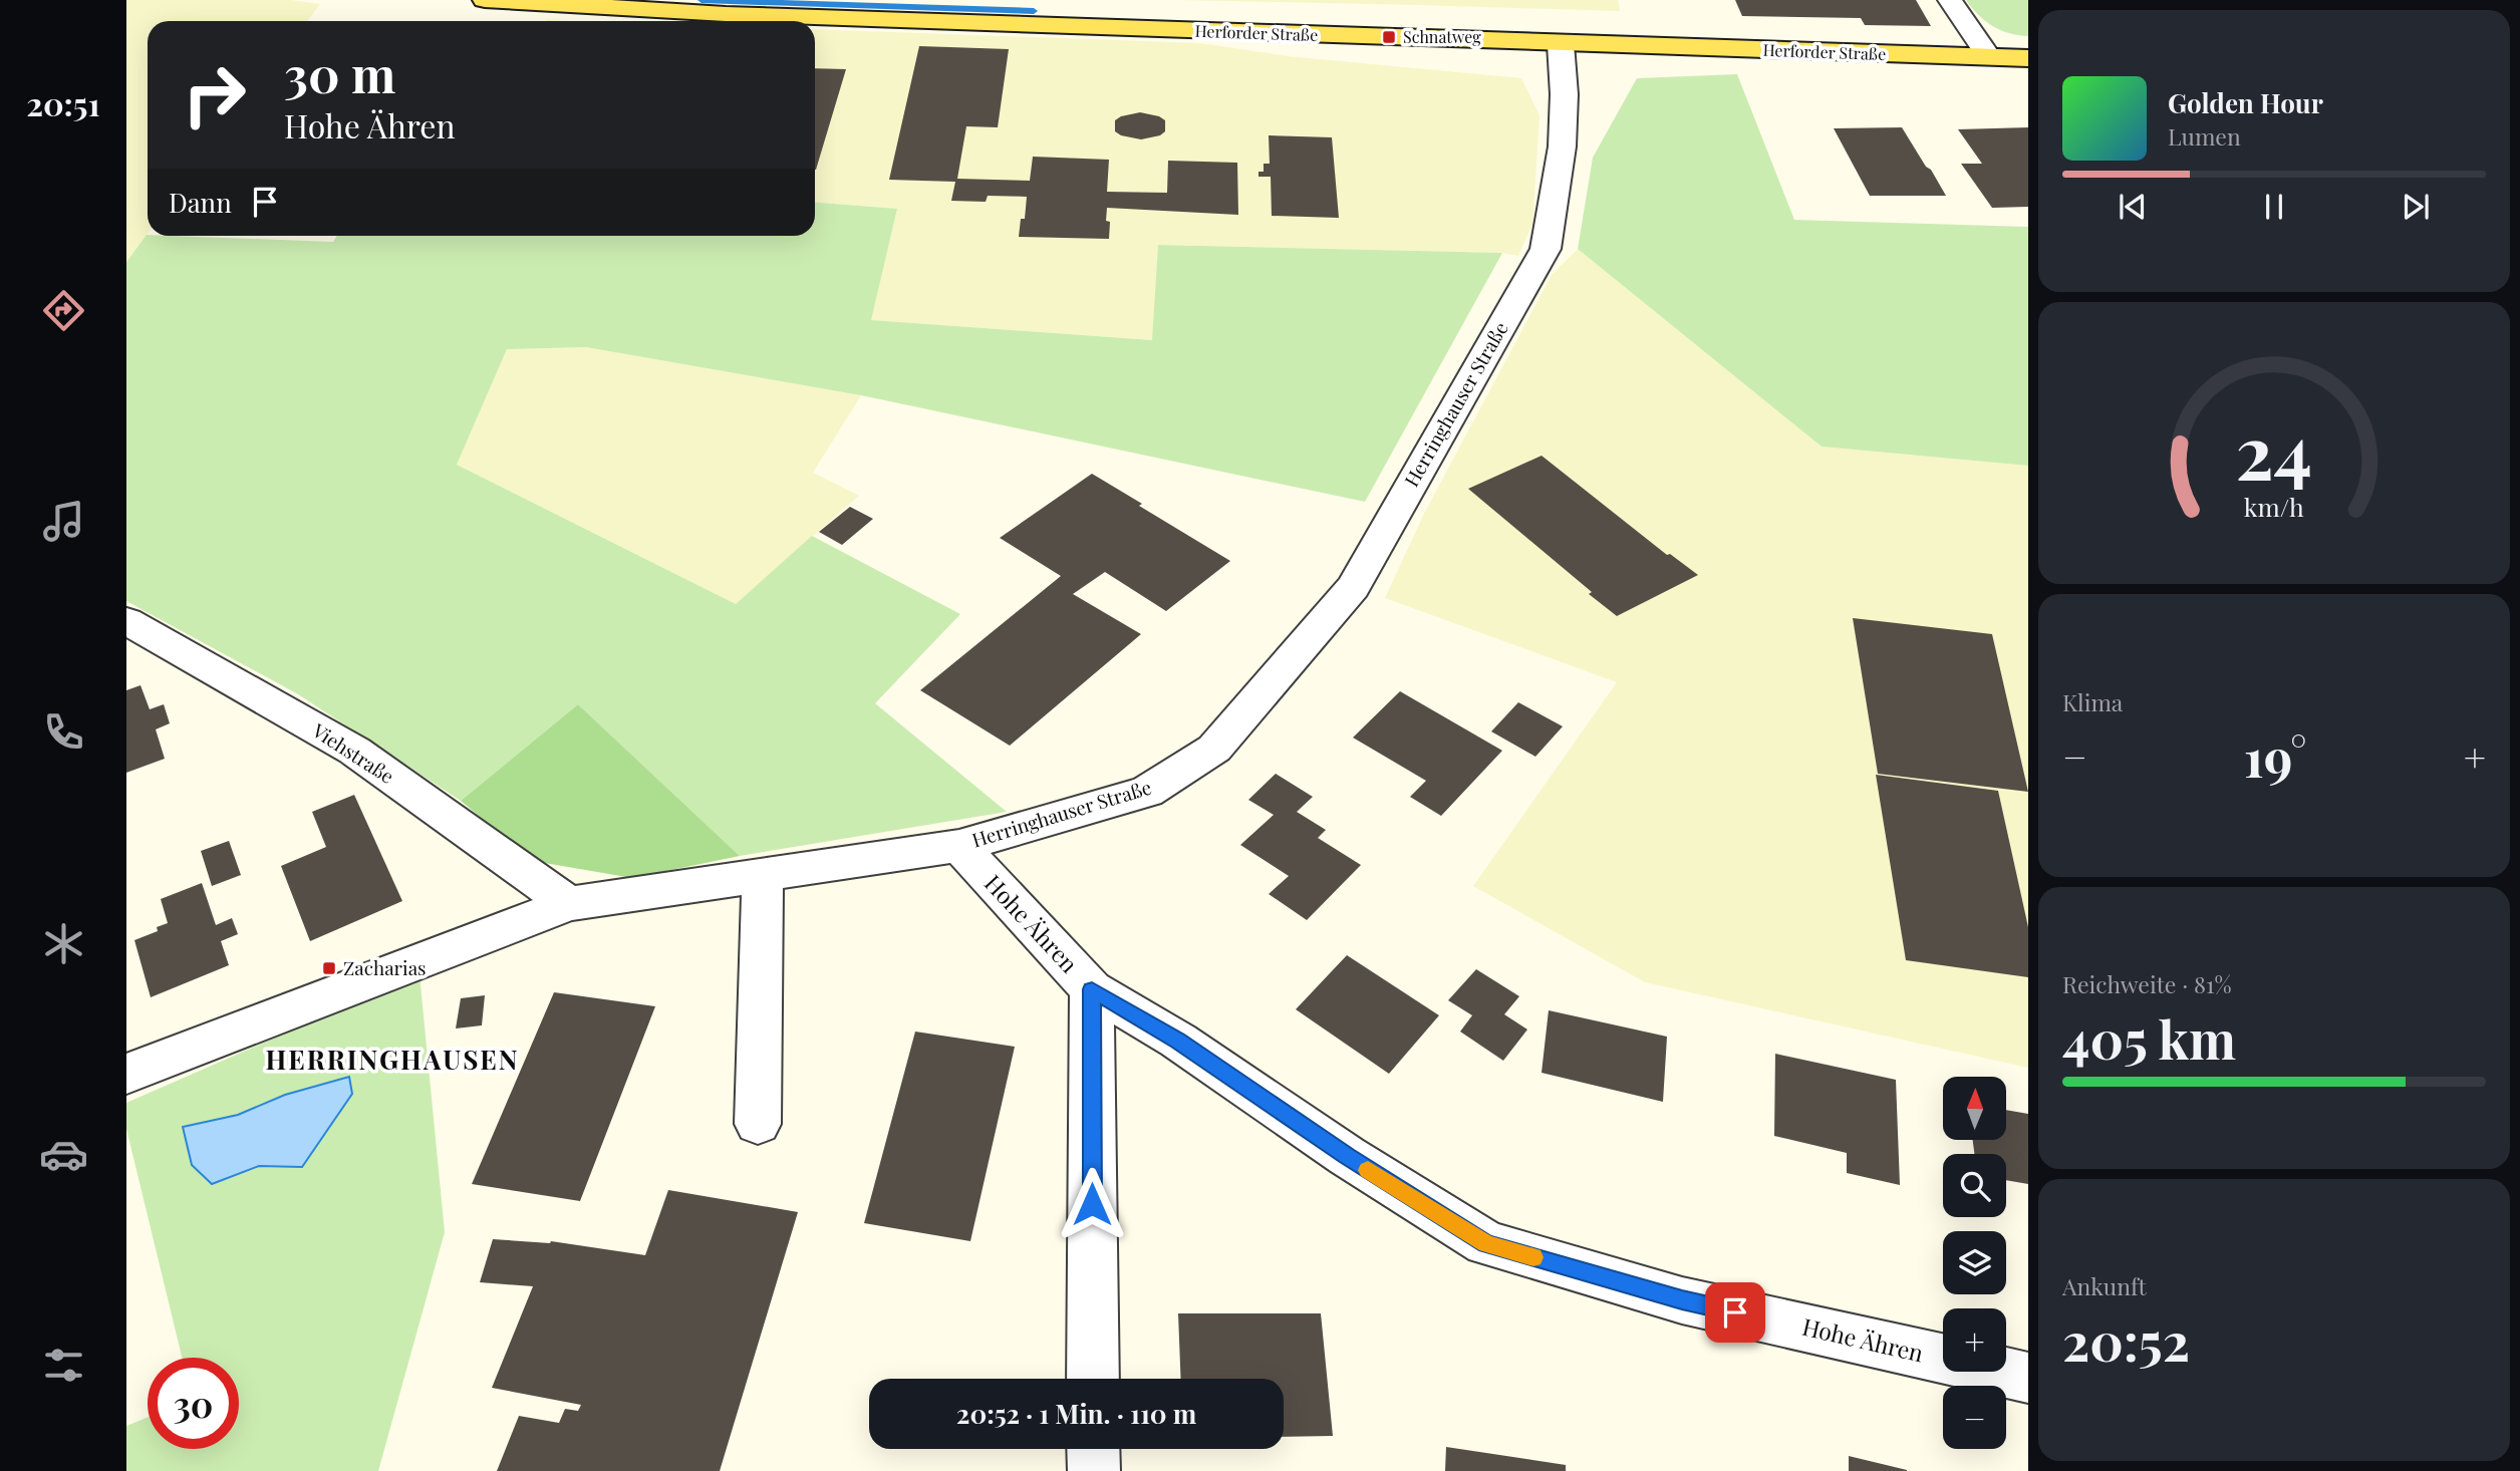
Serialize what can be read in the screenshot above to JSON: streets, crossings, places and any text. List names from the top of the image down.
{
  "streets": {
    "main road": ["Herforder Straße"],
    "street": ["Herringhauser Straße", "Viehstraße", "Hohe Ähren"]
  },
  "crossings": [
    ["Herforder Straße", "Herringhauser Straße"],
    ["Herringhauser Straße", "Viehstraße"],
    ["Herringhauser Straße", "Hohe Ähren"]
  ],
  "districts": ["HERRINGHAUSEN"],
  "places": {
    "transit": ["Schnatweg", "Zacharias"]
  },
  "north": "top",
  "page": {
    "tabs": "20:51",
    "turn": ["30 m", "Hohe Ähren"],
    "song": ["Golden Hour", "Lumen"],
    "then": "Dann",
    "tile": [
      "Klima",
      ["Reichweite · 81%", "405 km"],
      ["Ankunft", "20:52"]
    ],
    "heat": ["−", "19°", "+"],
    "map_buttons": ["+", "−"],
    "limit": "30",
    "trip": "20:52 · 1 Min. · 110 m",
    "gauge": ["24", "km/h"]
  }
}
